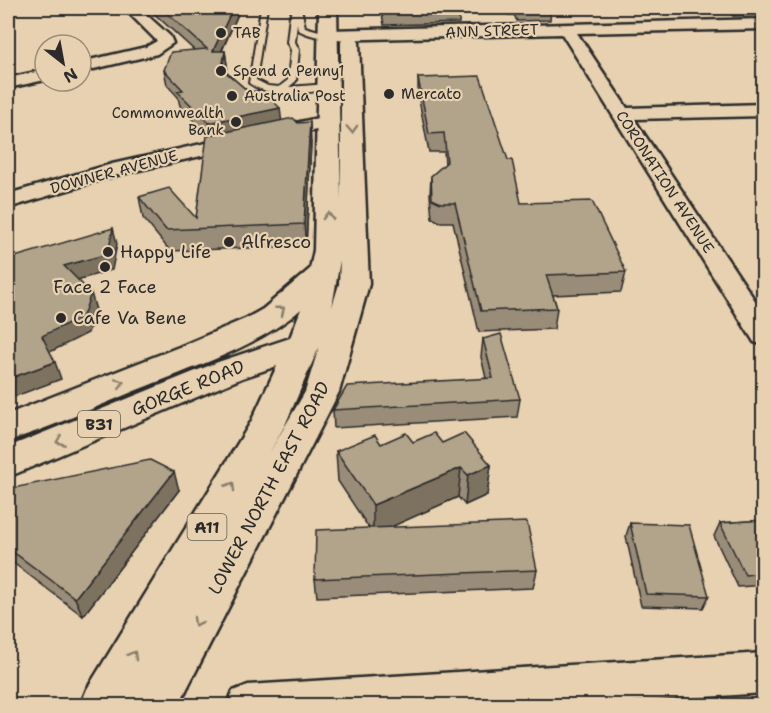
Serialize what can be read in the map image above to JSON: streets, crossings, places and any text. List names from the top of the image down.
{
  "streets": {
    "main road": [
      "GORGE ROAD",
      "B31",
      "LOWER NORTH EAST ROAD",
      "A11"
    ],
    "street": ["ANN STREET", "DOWNER AVENUE", "CORONATION AVENUE"]
  },
  "crossings": [
    ["ANN STREET", "CORONATION AVENUE"],
    ["ANN STREET", "LOWER NORTH EAST ROAD"],
    ["DOWNER AVENUE", "LOWER NORTH EAST ROAD"],
    ["GORGE ROAD", "LOWER NORTH EAST ROAD"]
  ],
  "places": [
    "TAB",
    "Spend a Penny1",
    "Mercato",
    "Australia Post",
    "Commonwealth Bank",
    "Alfresco",
    "Happy Life",
    "Face 2 Face",
    "Cafe Va Bene"
  ],
  "north": "bottom right"
}
